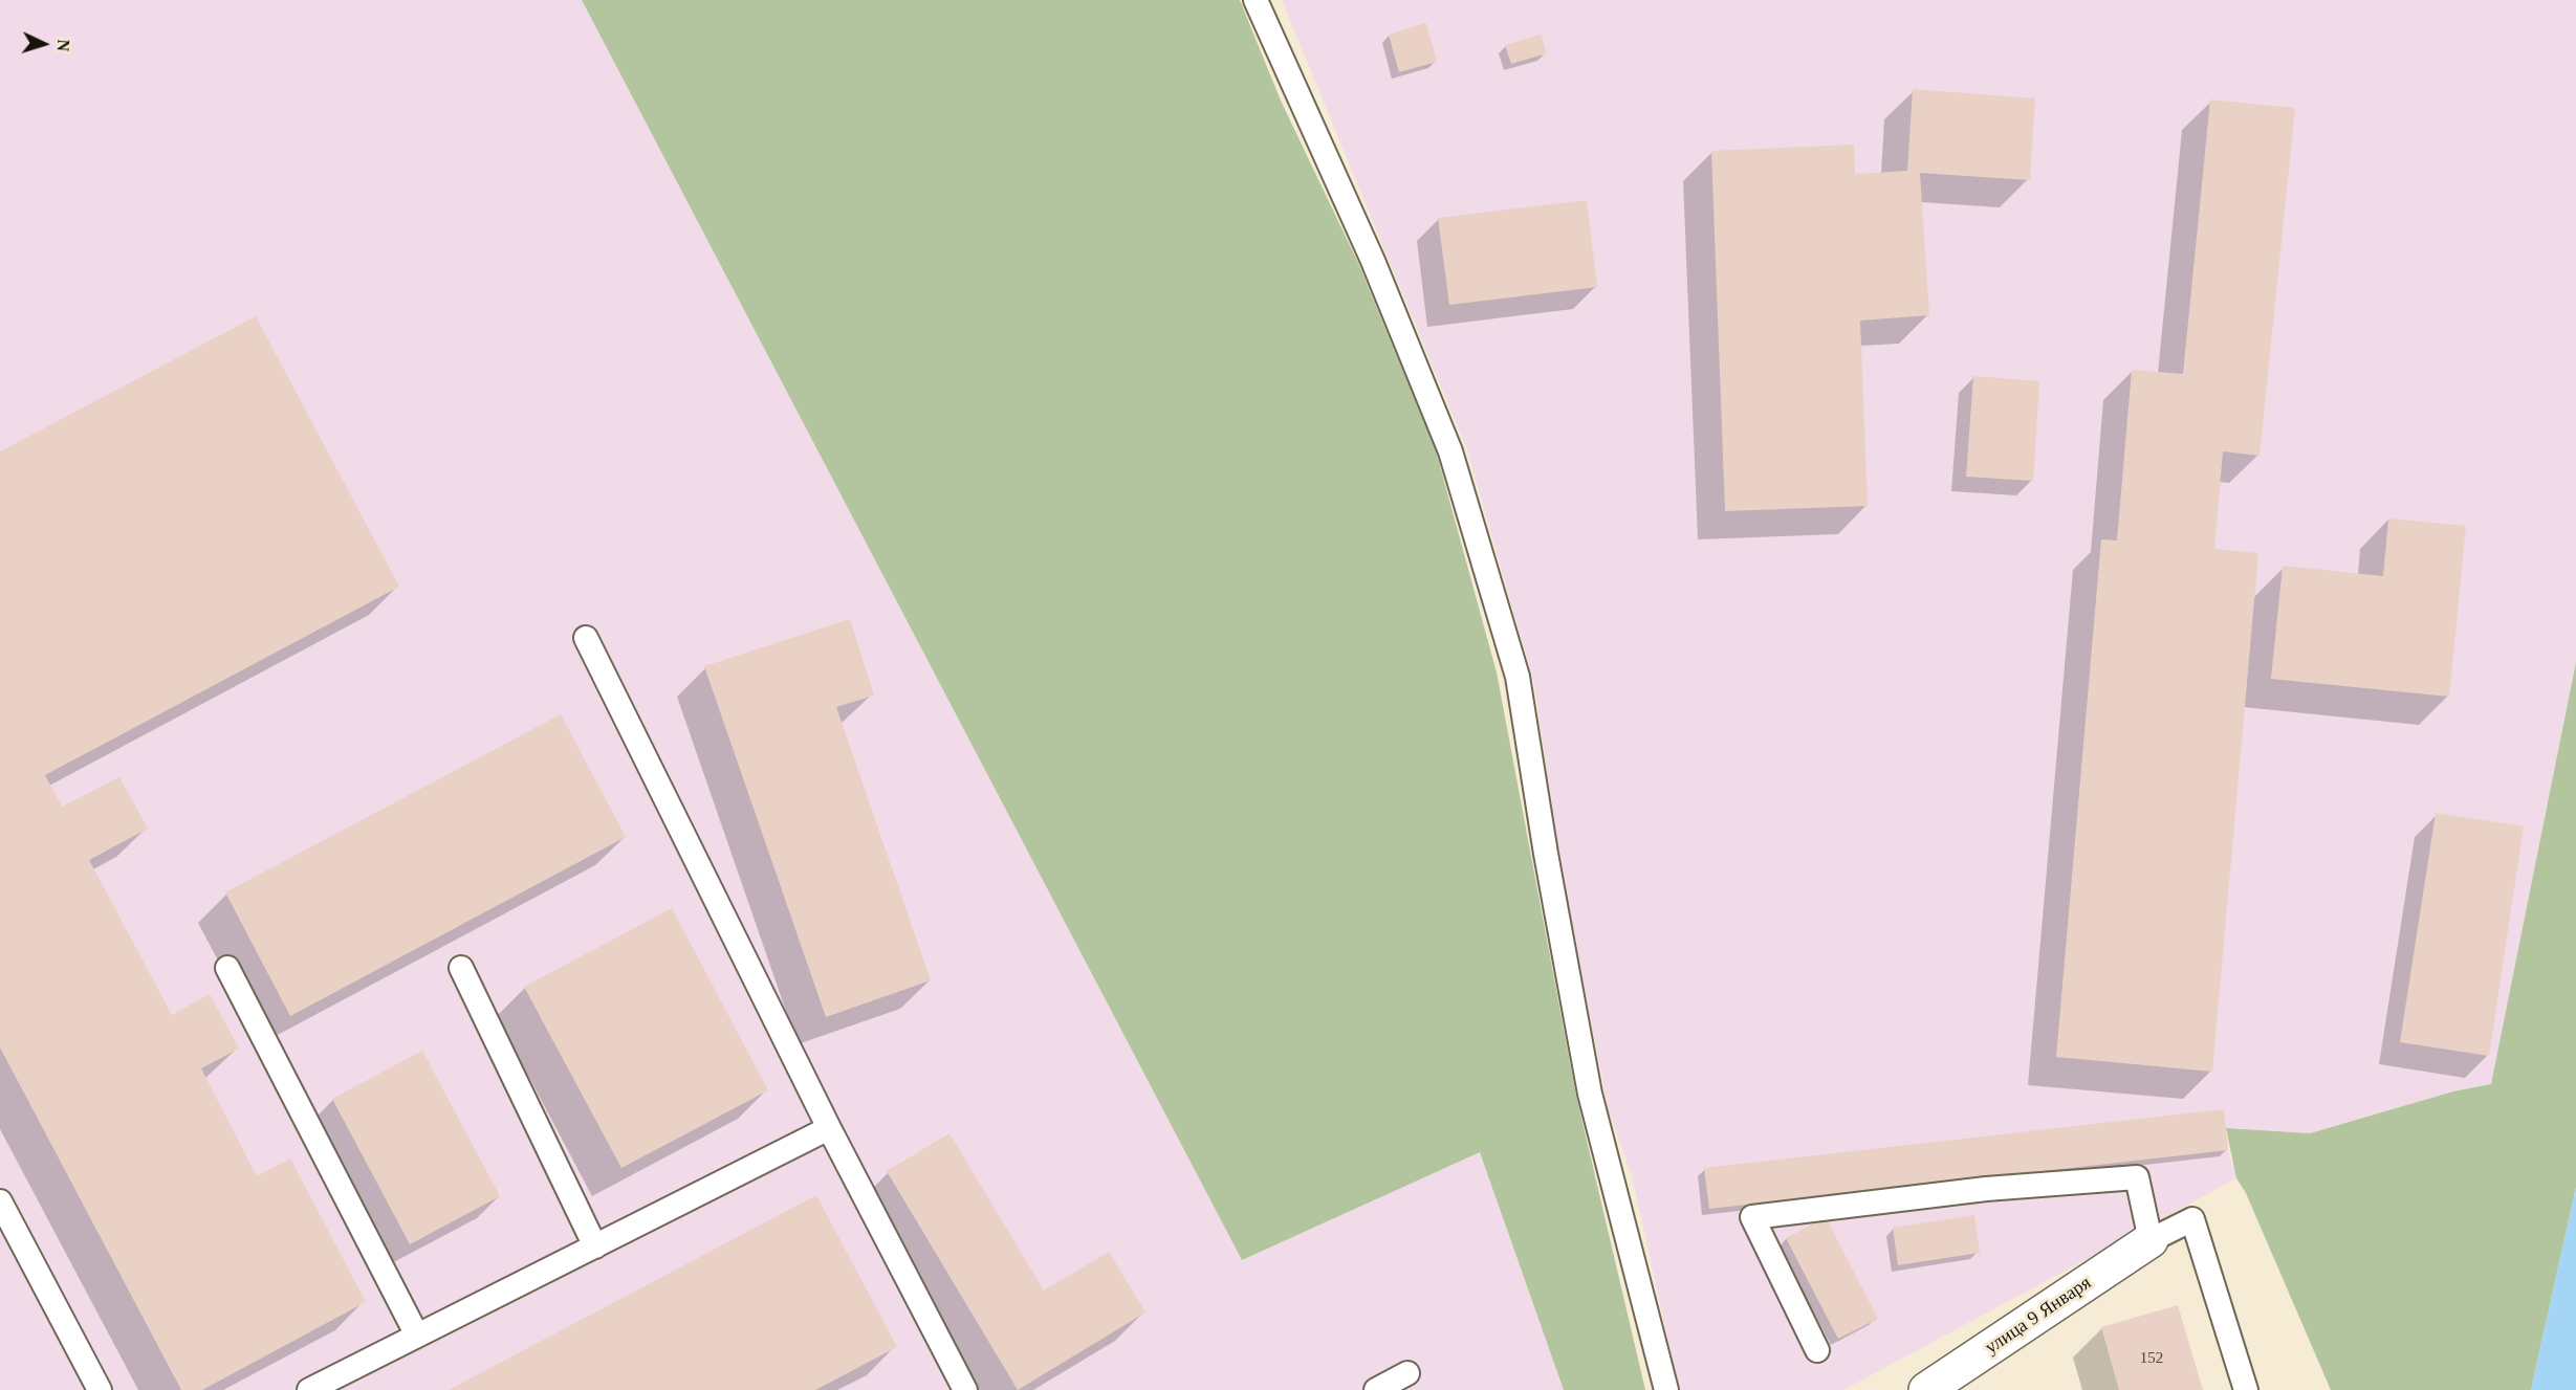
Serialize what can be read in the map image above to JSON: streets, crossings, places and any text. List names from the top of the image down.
{
  "streets": {
    "street": ["улица 9 Января"]
  },
  "house_numbers": ["152"],
  "north": "right"
}
